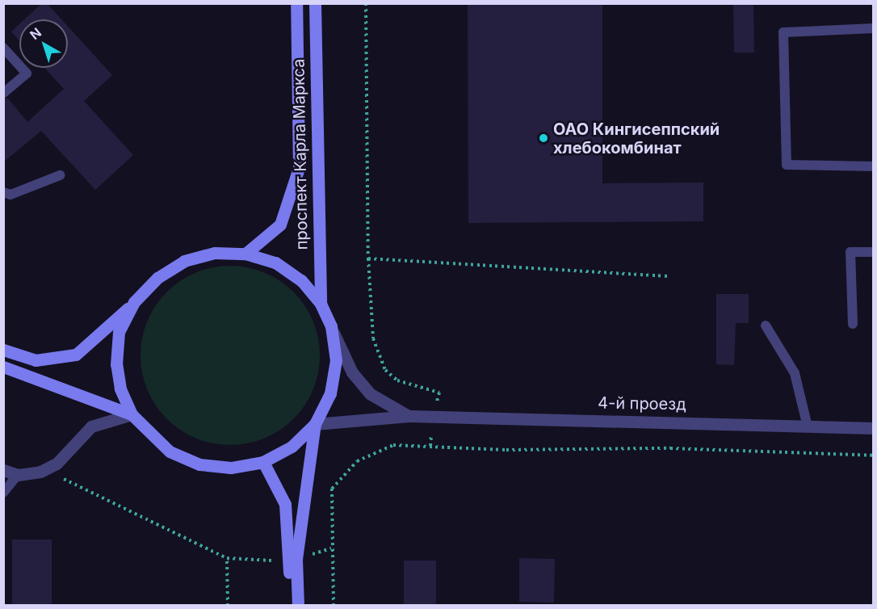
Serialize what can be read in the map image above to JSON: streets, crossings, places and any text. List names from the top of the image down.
{
  "streets": {
    "main road": ["проспект Карла Маркса"],
    "street": ["4-й проезд"]
  },
  "crossings": [
    ["проспект Карла Маркса", "4-й проезд"]
  ],
  "places": ["ОАО Кингисеппский хлебокомбинат"],
  "north": "top left"
}
